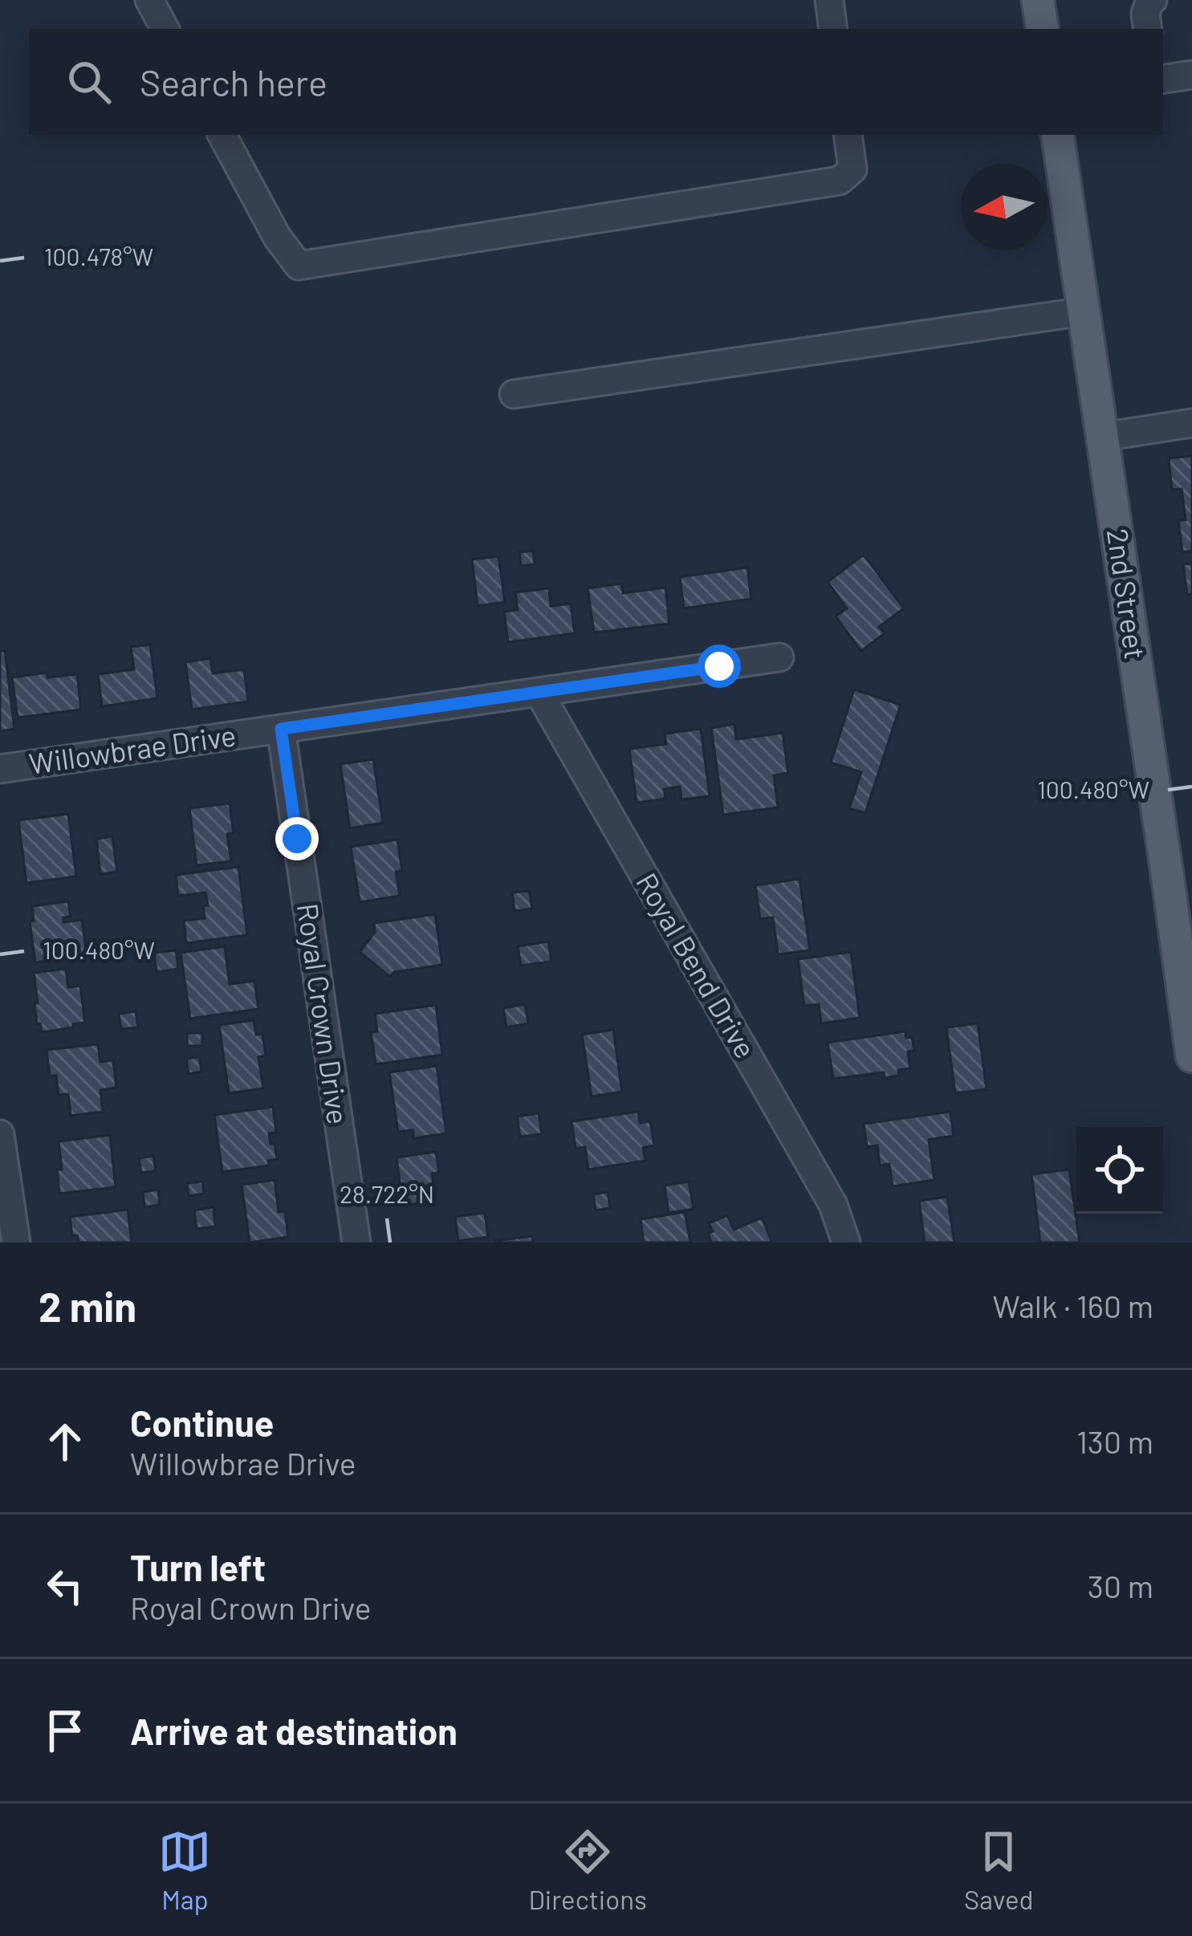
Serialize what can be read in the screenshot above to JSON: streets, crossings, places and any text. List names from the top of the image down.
{
  "streets": {
    "main road": ["2nd Street"],
    "street": ["Willowbrae Drive", "Royal Bend Drive", "Royal Crown Drive"]
  },
  "crossings": [
    ["Willowbrae Drive", "Royal Bend Drive"],
    ["Willowbrae Drive", "Royal Crown Drive"]
  ],
  "north": "left",
  "page": {
    "search": "Search here",
    "heading": ["2 min", "Walk · 160 m"],
    "list": [
      ["Continue", "Willowbrae Drive", "130 m"],
      ["Turn left", "Royal Crown Drive", "30 m"],
      "Arrive at destination"
    ],
    "nav": ["Map", "Directions", "Saved"]
  },
  "coordinates": ["100.478°W", "100.480°W", "28.722°N"]
}
